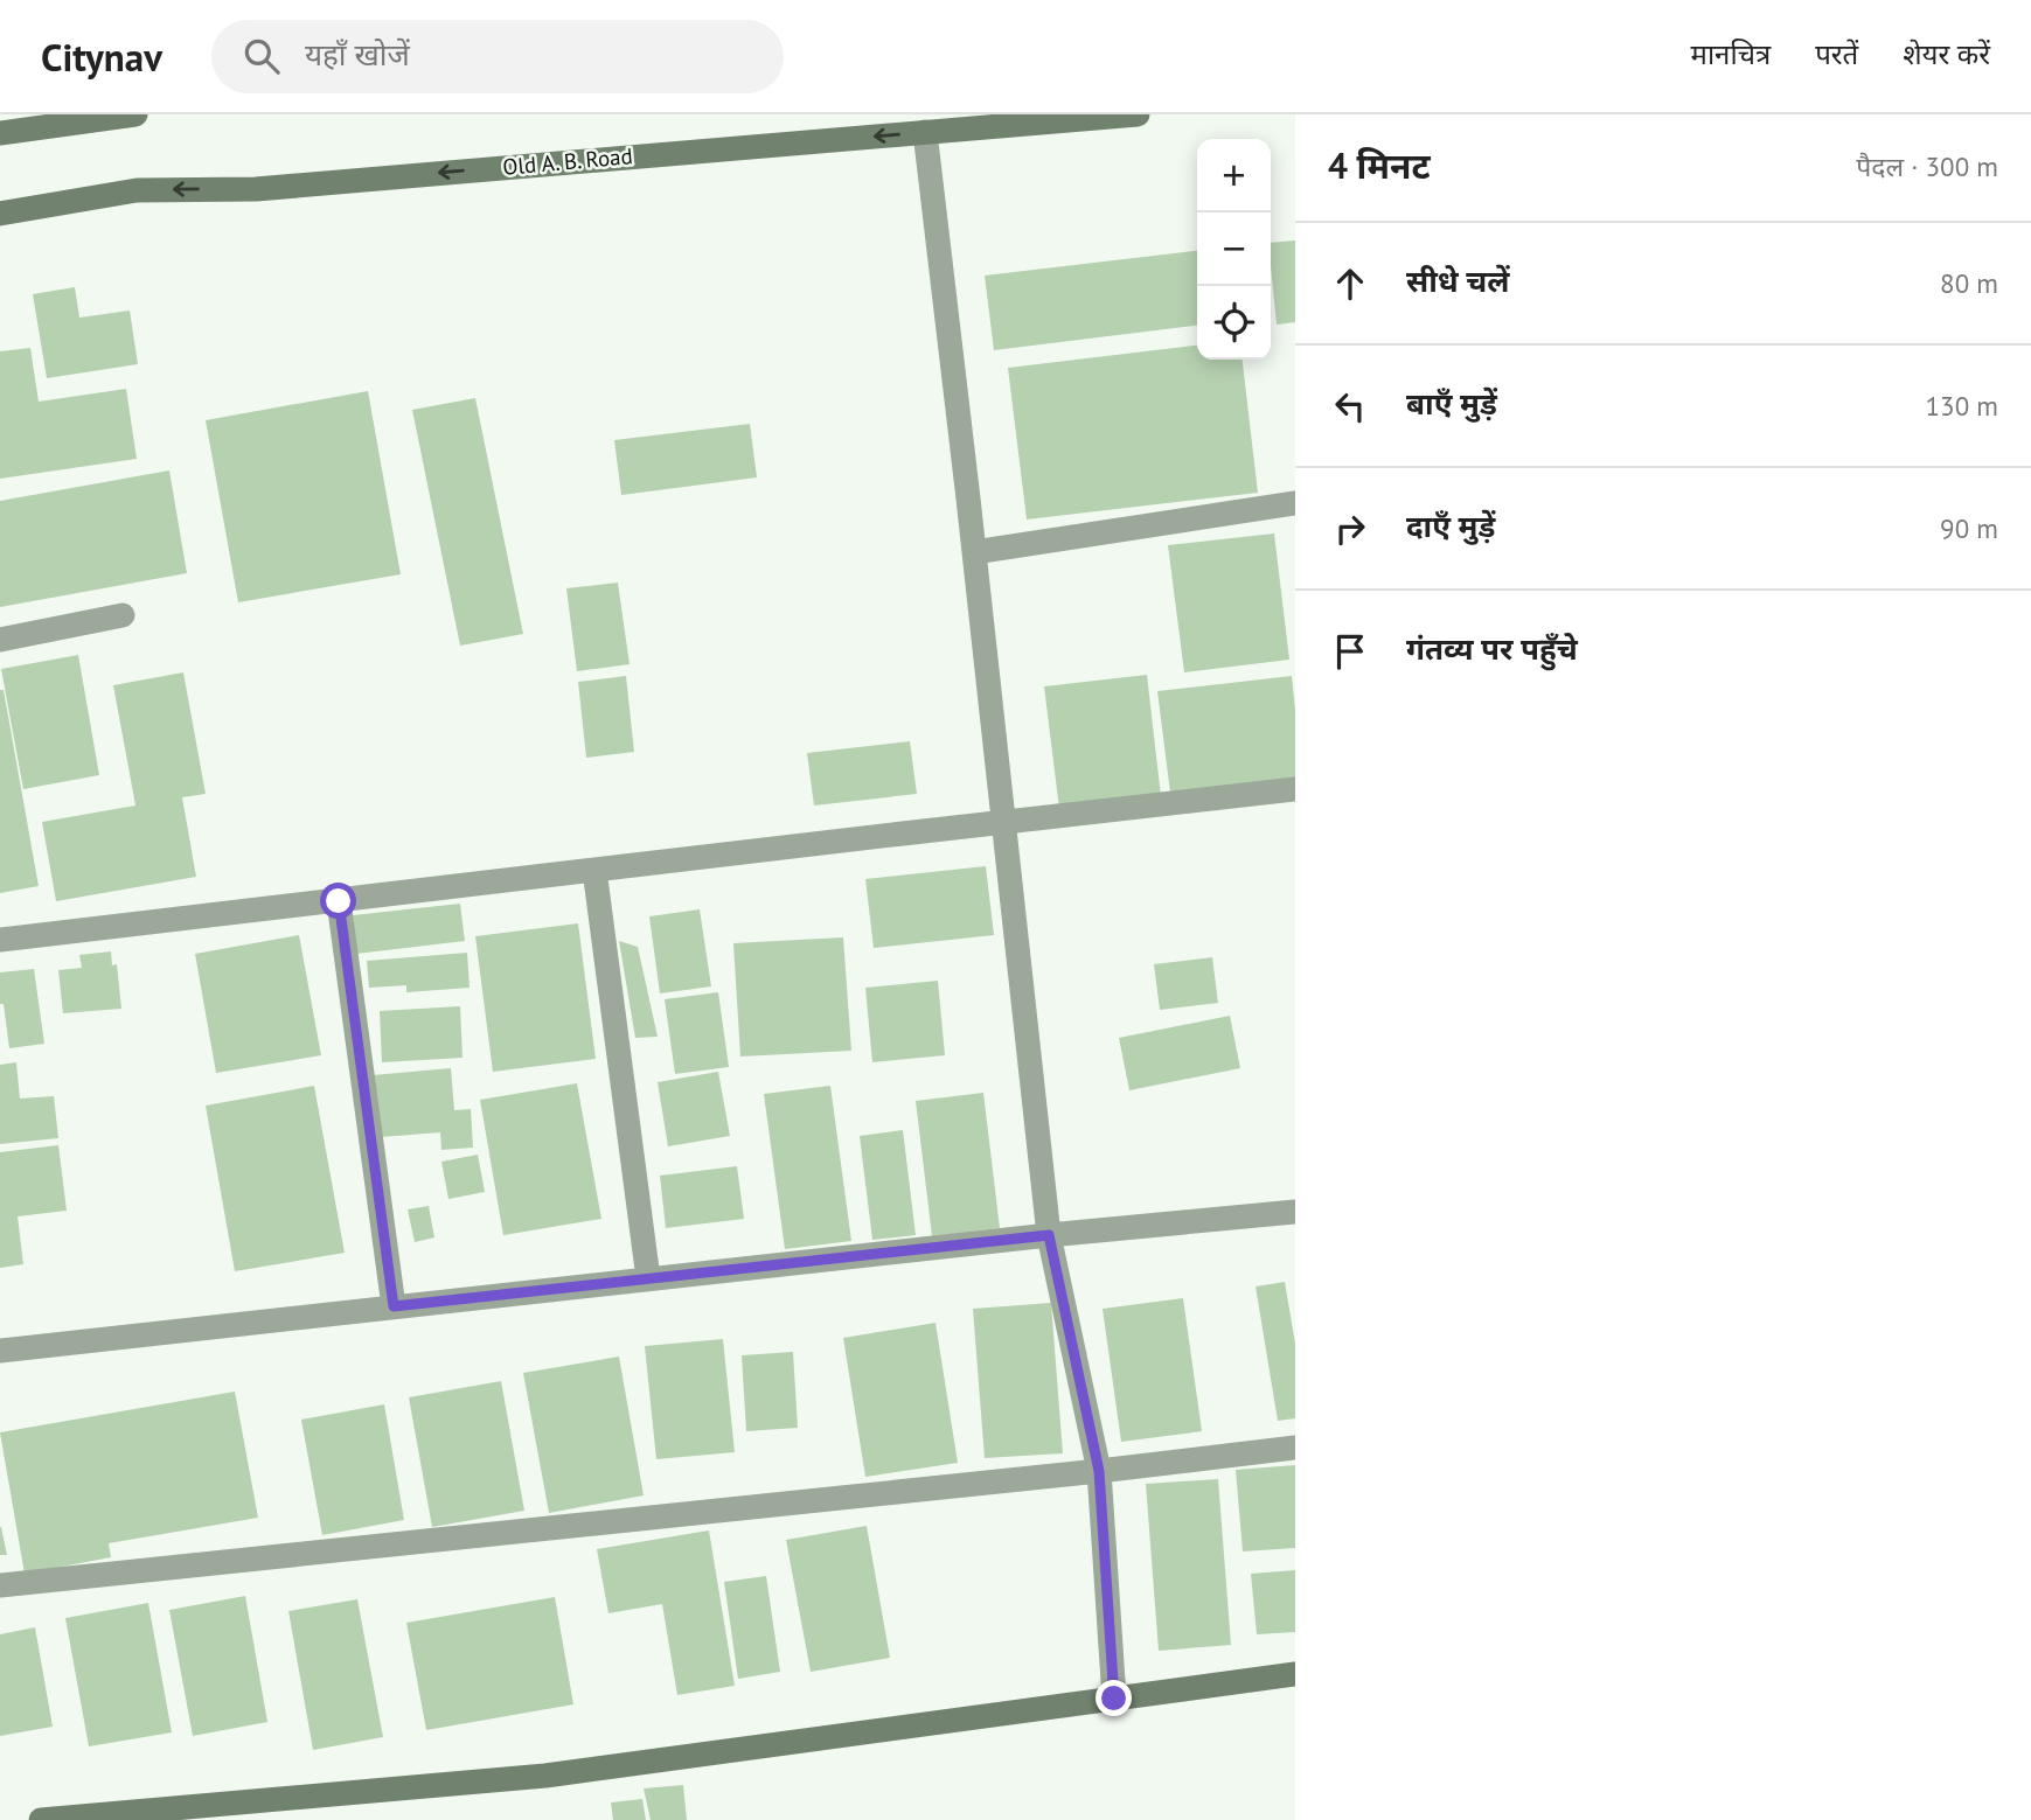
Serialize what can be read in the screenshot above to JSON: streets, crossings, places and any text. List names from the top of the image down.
{
  "streets": {
    "main road": ["Old A. B. Road"]
  },
  "one_way": ["Old A. B. Road"],
  "page": {
    "header": "Citynav",
    "search": "यहाँ खोजें",
    "nav": ["मानचित्र", "परतें", "शेयर करें"],
    "heading": ["4 मिनट", "पैदल · 300 m"],
    "map_buttons": ["+", "−"],
    "list": [
      ["सीधे चलें", "80 m"],
      ["बाएँ मुड़ें", "130 m"],
      ["दाएँ मुड़ें", "90 m"],
      "गंतव्य पर पहुँचे"
    ]
  }
}
